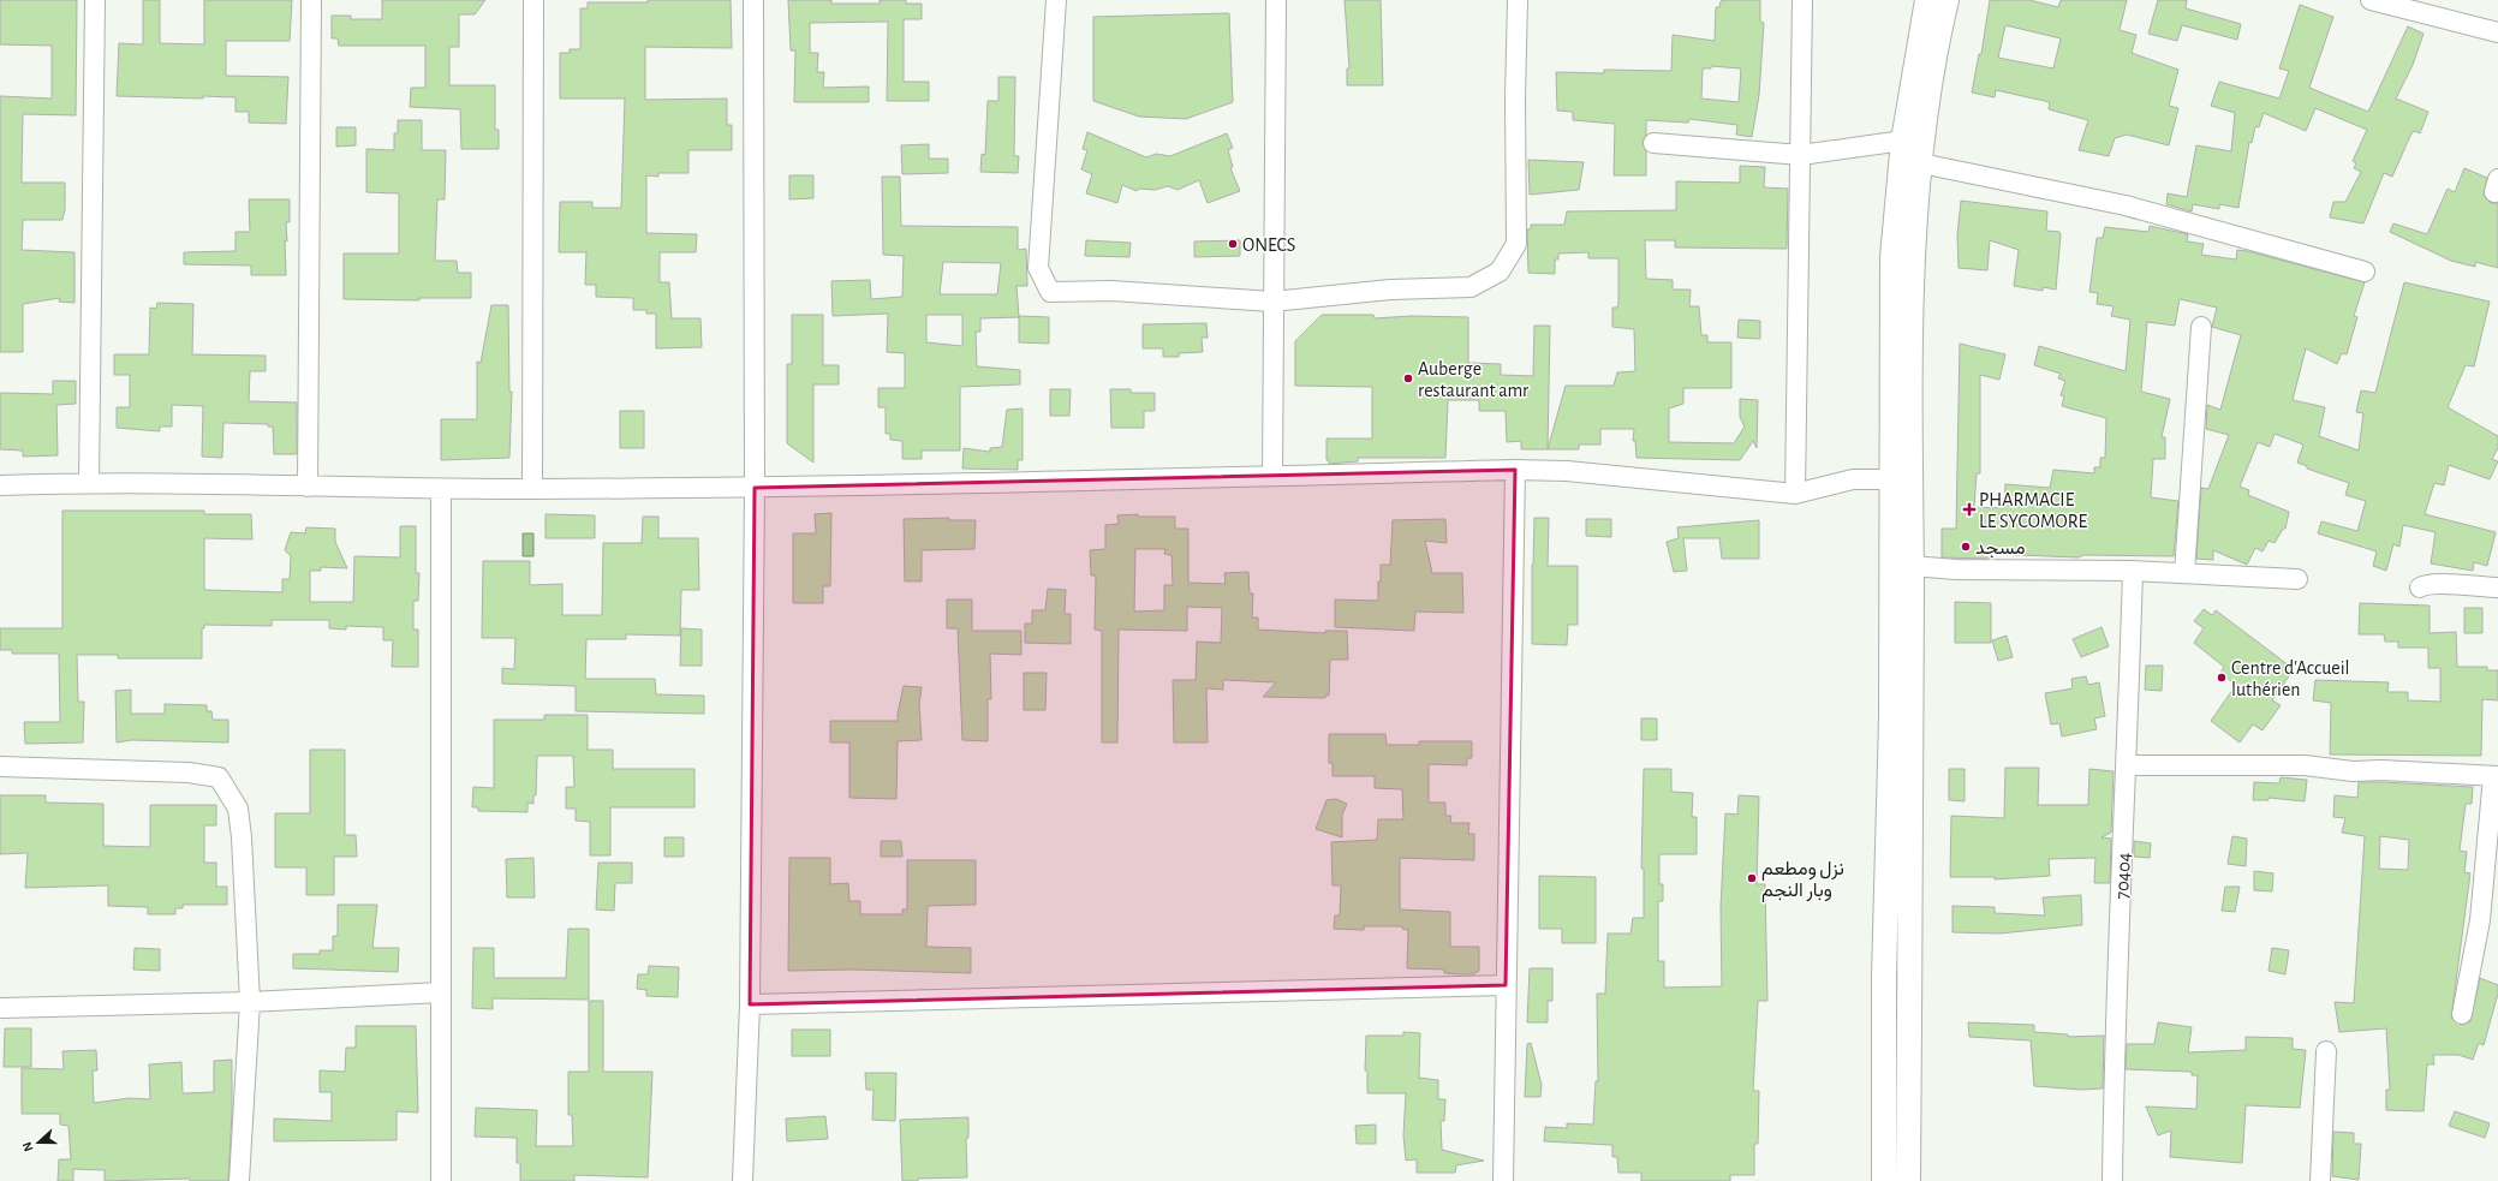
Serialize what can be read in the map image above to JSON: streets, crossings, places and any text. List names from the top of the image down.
{
  "streets": {
    "street": ["70404"]
  },
  "places": {
    "other": [
      "ONECS",
      "Auberge restaurant amr",
      "مسجد",
      "Centre d'Accueil luthérien",
      "نزل ومطعم وبار النجم"
    ],
    "health": ["PHARMACIE LE SYCOMORE"]
  },
  "north": "left"
}
